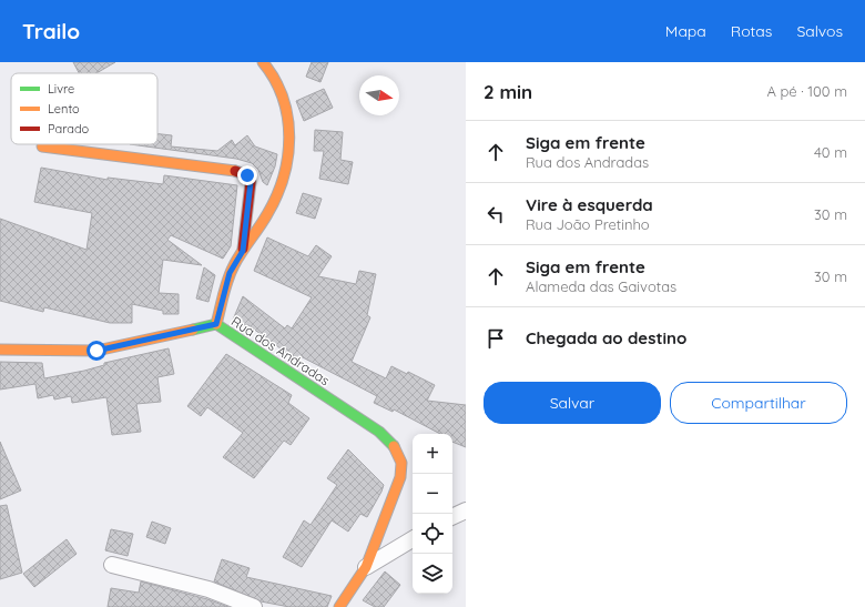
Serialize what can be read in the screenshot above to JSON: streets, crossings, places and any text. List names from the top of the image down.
{
  "streets": {
    "street": ["Rua dos Andradas"]
  },
  "legend": ["Livre", "Lento", "Parado"],
  "north": "right",
  "page": {
    "header": "Trailo",
    "nav": ["Mapa", "Rotas", "Salvos"],
    "heading": ["2 min", "A pé · 100 m"],
    "list": [
      ["Siga em frente", "Rua dos Andradas", "40 m"],
      ["Vire à esquerda", "Rua João Pretinho", "30 m"],
      ["Siga em frente", "Alameda das Gaivotas", "30 m"],
      "Chegada ao destino"
    ],
    "buttons": ["Salvar", "Compartilhar"],
    "map_buttons": ["+", "−"]
  }
}
